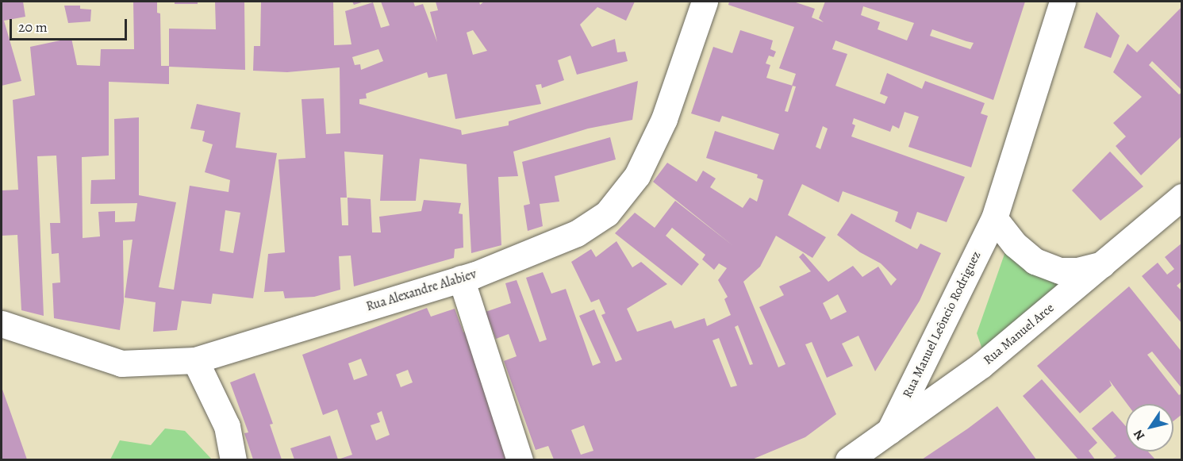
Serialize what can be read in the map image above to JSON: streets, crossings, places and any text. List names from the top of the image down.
{
  "streets": {
    "street": ["Rua Alexandre Alabiev", "Rua Manuel Leôncio Rodriguez", "Rua Manuel Arce"]
  },
  "crossings": [
    ["Rua Manuel Leôncio Rodriguez", "Rua Manuel Arce"]
  ],
  "scale_bar": "20 m",
  "north": "bottom left"
}
